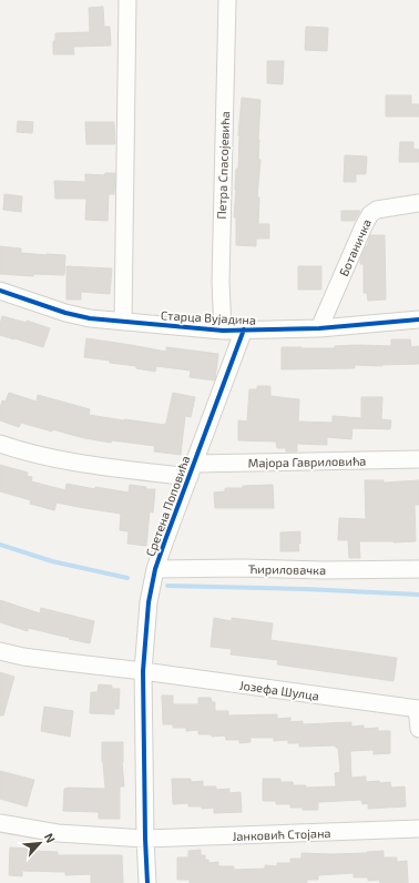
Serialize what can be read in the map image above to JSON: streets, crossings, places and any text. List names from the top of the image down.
{
  "streets": {
    "street": [
      "Петра Спасојевића",
      "Ботаничка",
      "Старца Вујадина",
      "Мајора Гавриловића",
      "Сретена Поповића",
      "Ћириловачка",
      "Јозефа Шулца",
      "Јанковић Стојана"
    ]
  },
  "crossings": [
    ["Петра Спасојевића", "Старца Вујадина"],
    ["Ботаничка", "Старца Вујадина"],
    ["Старца Вујадина", "Сретена Поповића"],
    ["Мајора Гавриловића", "Сретена Поповића"],
    ["Сретена Поповића", "Ћириловачка"],
    ["Сретена Поповића", "Јозефа Шулца"],
    ["Сретена Поповића", "Јанковић Стојана"]
  ],
  "north": "top right"
}
